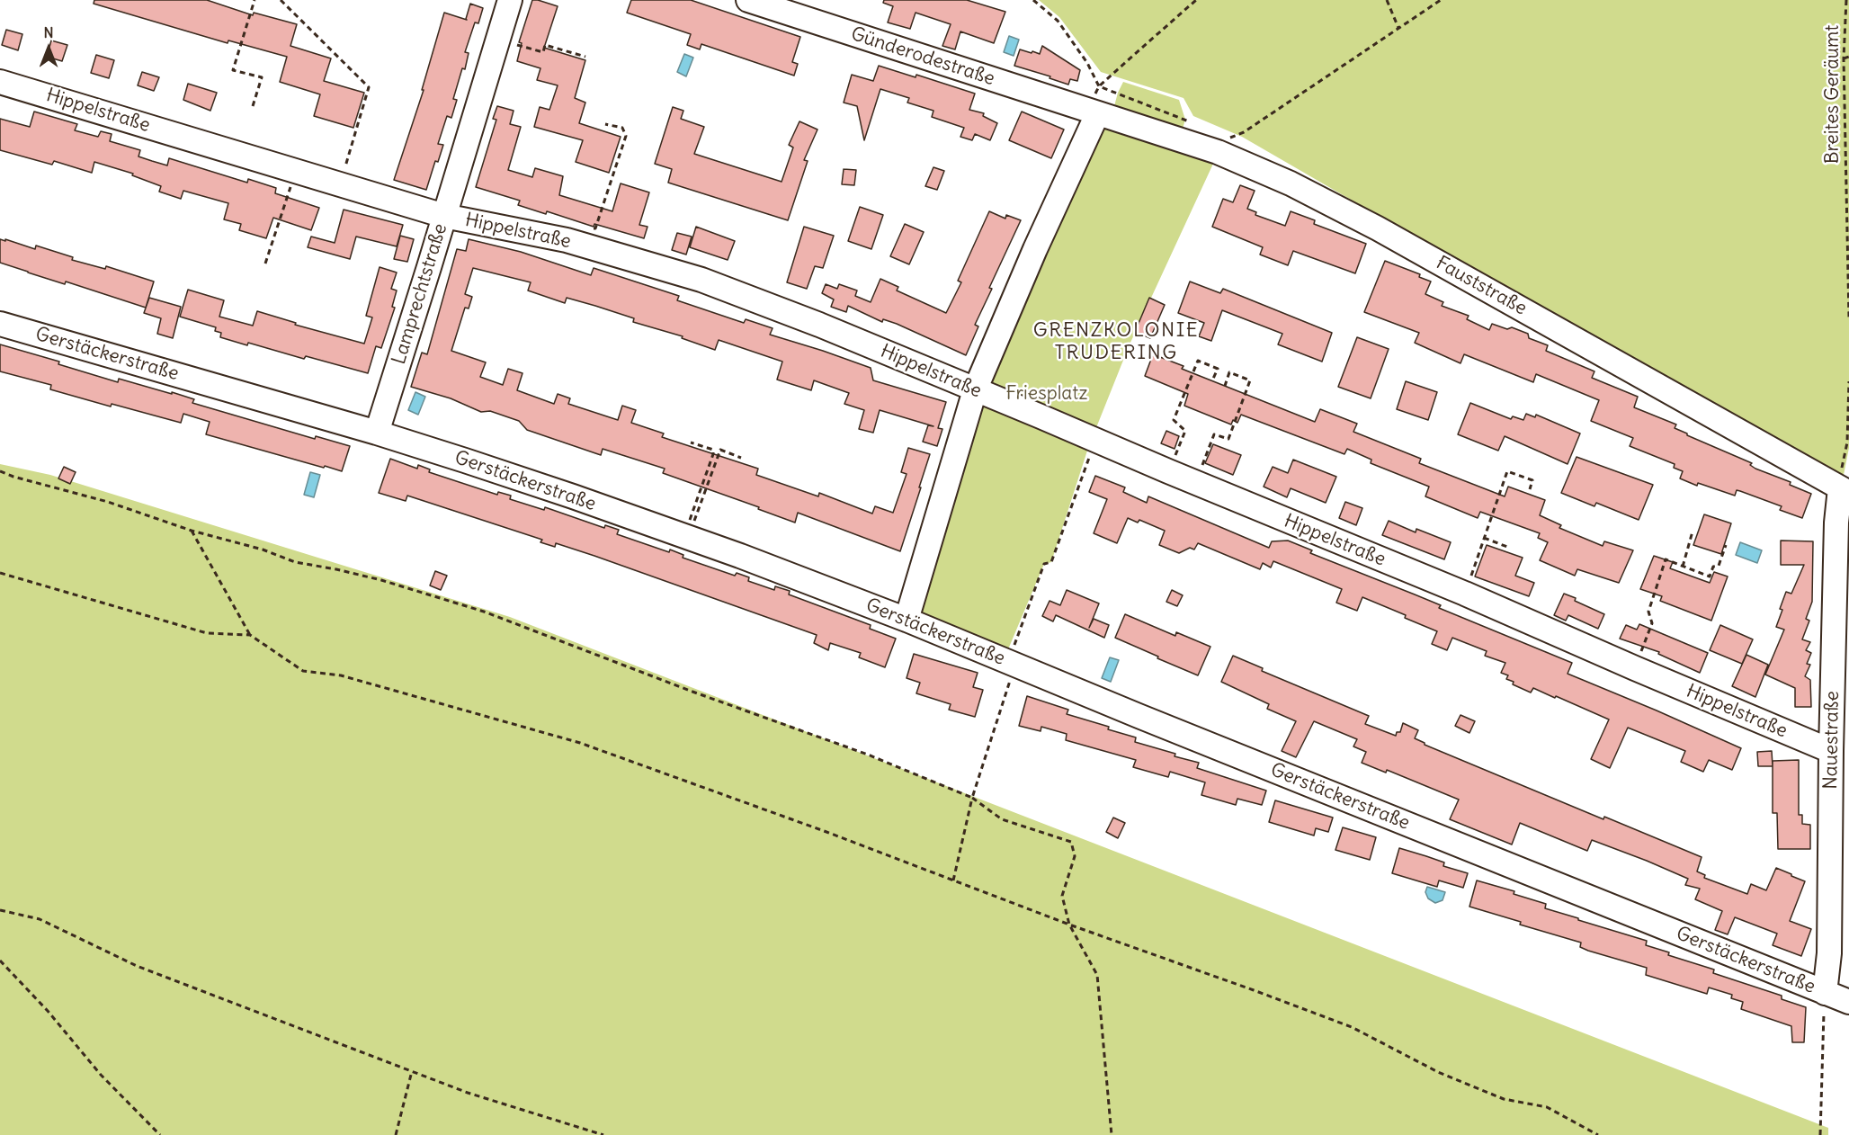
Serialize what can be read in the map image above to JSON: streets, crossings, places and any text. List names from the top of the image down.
{
  "streets": {
    "street": [
      "Günderodestraße",
      "Hippelstraße",
      "Fauststraße",
      "Lamprechtstraße",
      "Gerstäckerstraße",
      "Nauestraße"
    ],
    "path": ["Breites Geräumt"]
  },
  "crossings": [
    ["Günderodestraße", "Fauststraße"],
    ["Hippelstraße", "Lamprechtstraße"],
    ["Hippelstraße", "Nauestraße"],
    ["Fauststraße", "Nauestraße"],
    ["Lamprechtstraße", "Gerstäckerstraße"],
    ["Gerstäckerstraße", "Nauestraße"]
  ],
  "districts": ["GRENZKOLONIE TRUDERING"],
  "parks": ["Friesplatz"],
  "north": "top"
}
